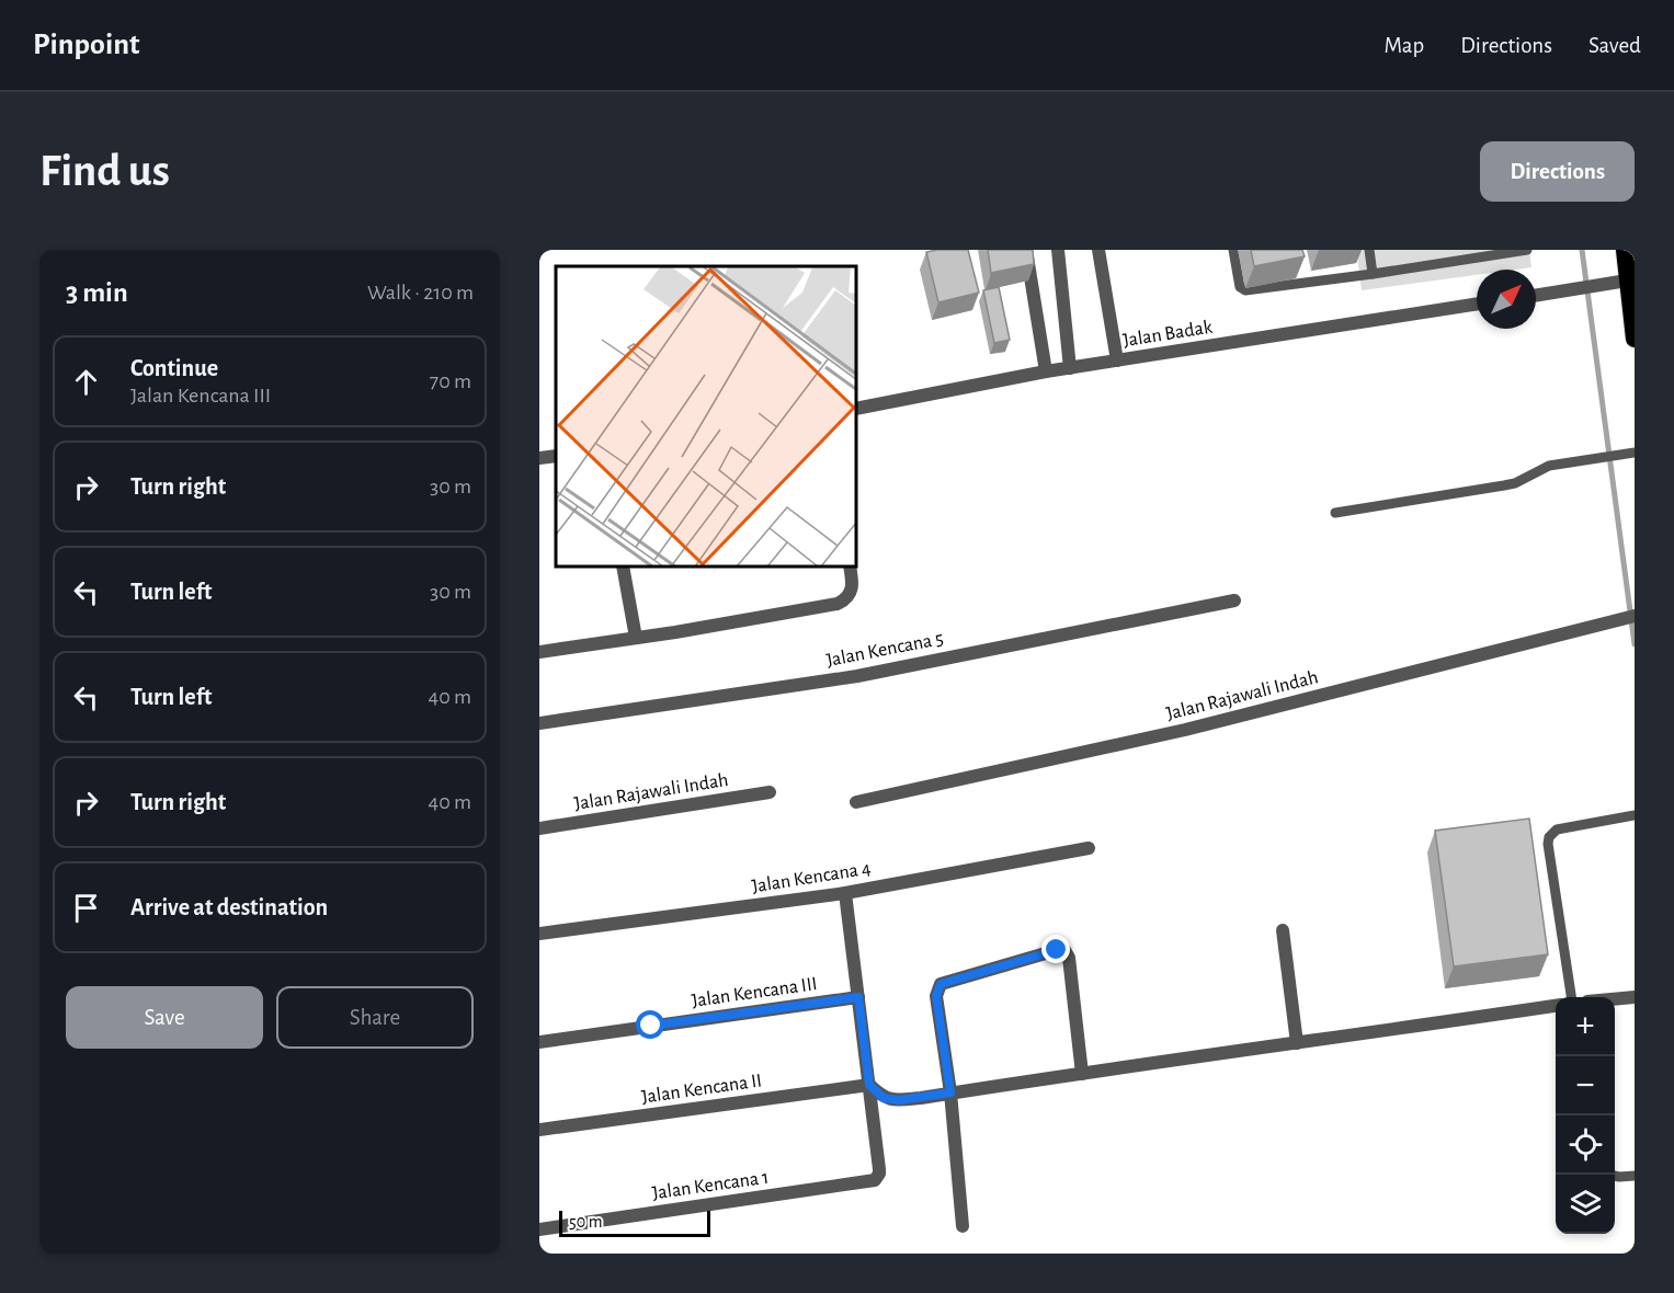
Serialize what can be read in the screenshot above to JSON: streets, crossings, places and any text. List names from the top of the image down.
{
  "streets": {
    "street": [
      "Jalan Badak",
      "Jalan Kencana 5",
      "Jalan Rajawali Indah",
      "Jalan Kencana 4",
      "Jalan Kencana III",
      "Jalan Kencana II",
      "Jalan Kencana 1"
    ]
  },
  "crossings": [
    ["Jalan Kencana II", "Jalan Kencana 1"]
  ],
  "scale_bar": "50 m",
  "north": "top right",
  "page": {
    "header": "Pinpoint",
    "nav": ["Map", "Directions", "Saved"],
    "buttons": [
      "Directions",
      ["Save", "Share"]
    ],
    "title": "Find us",
    "heading": ["3 min", "Walk · 210 m"],
    "list": [
      ["Continue", "Jalan Kencana III", "70 m"],
      ["Turn right", "30 m"],
      ["Turn left", "30 m"],
      ["Turn left", "40 m"],
      ["Turn right", "40 m"],
      "Arrive at destination"
    ],
    "map_buttons": ["+", "−"],
    "scale": "50 m"
  }
}
